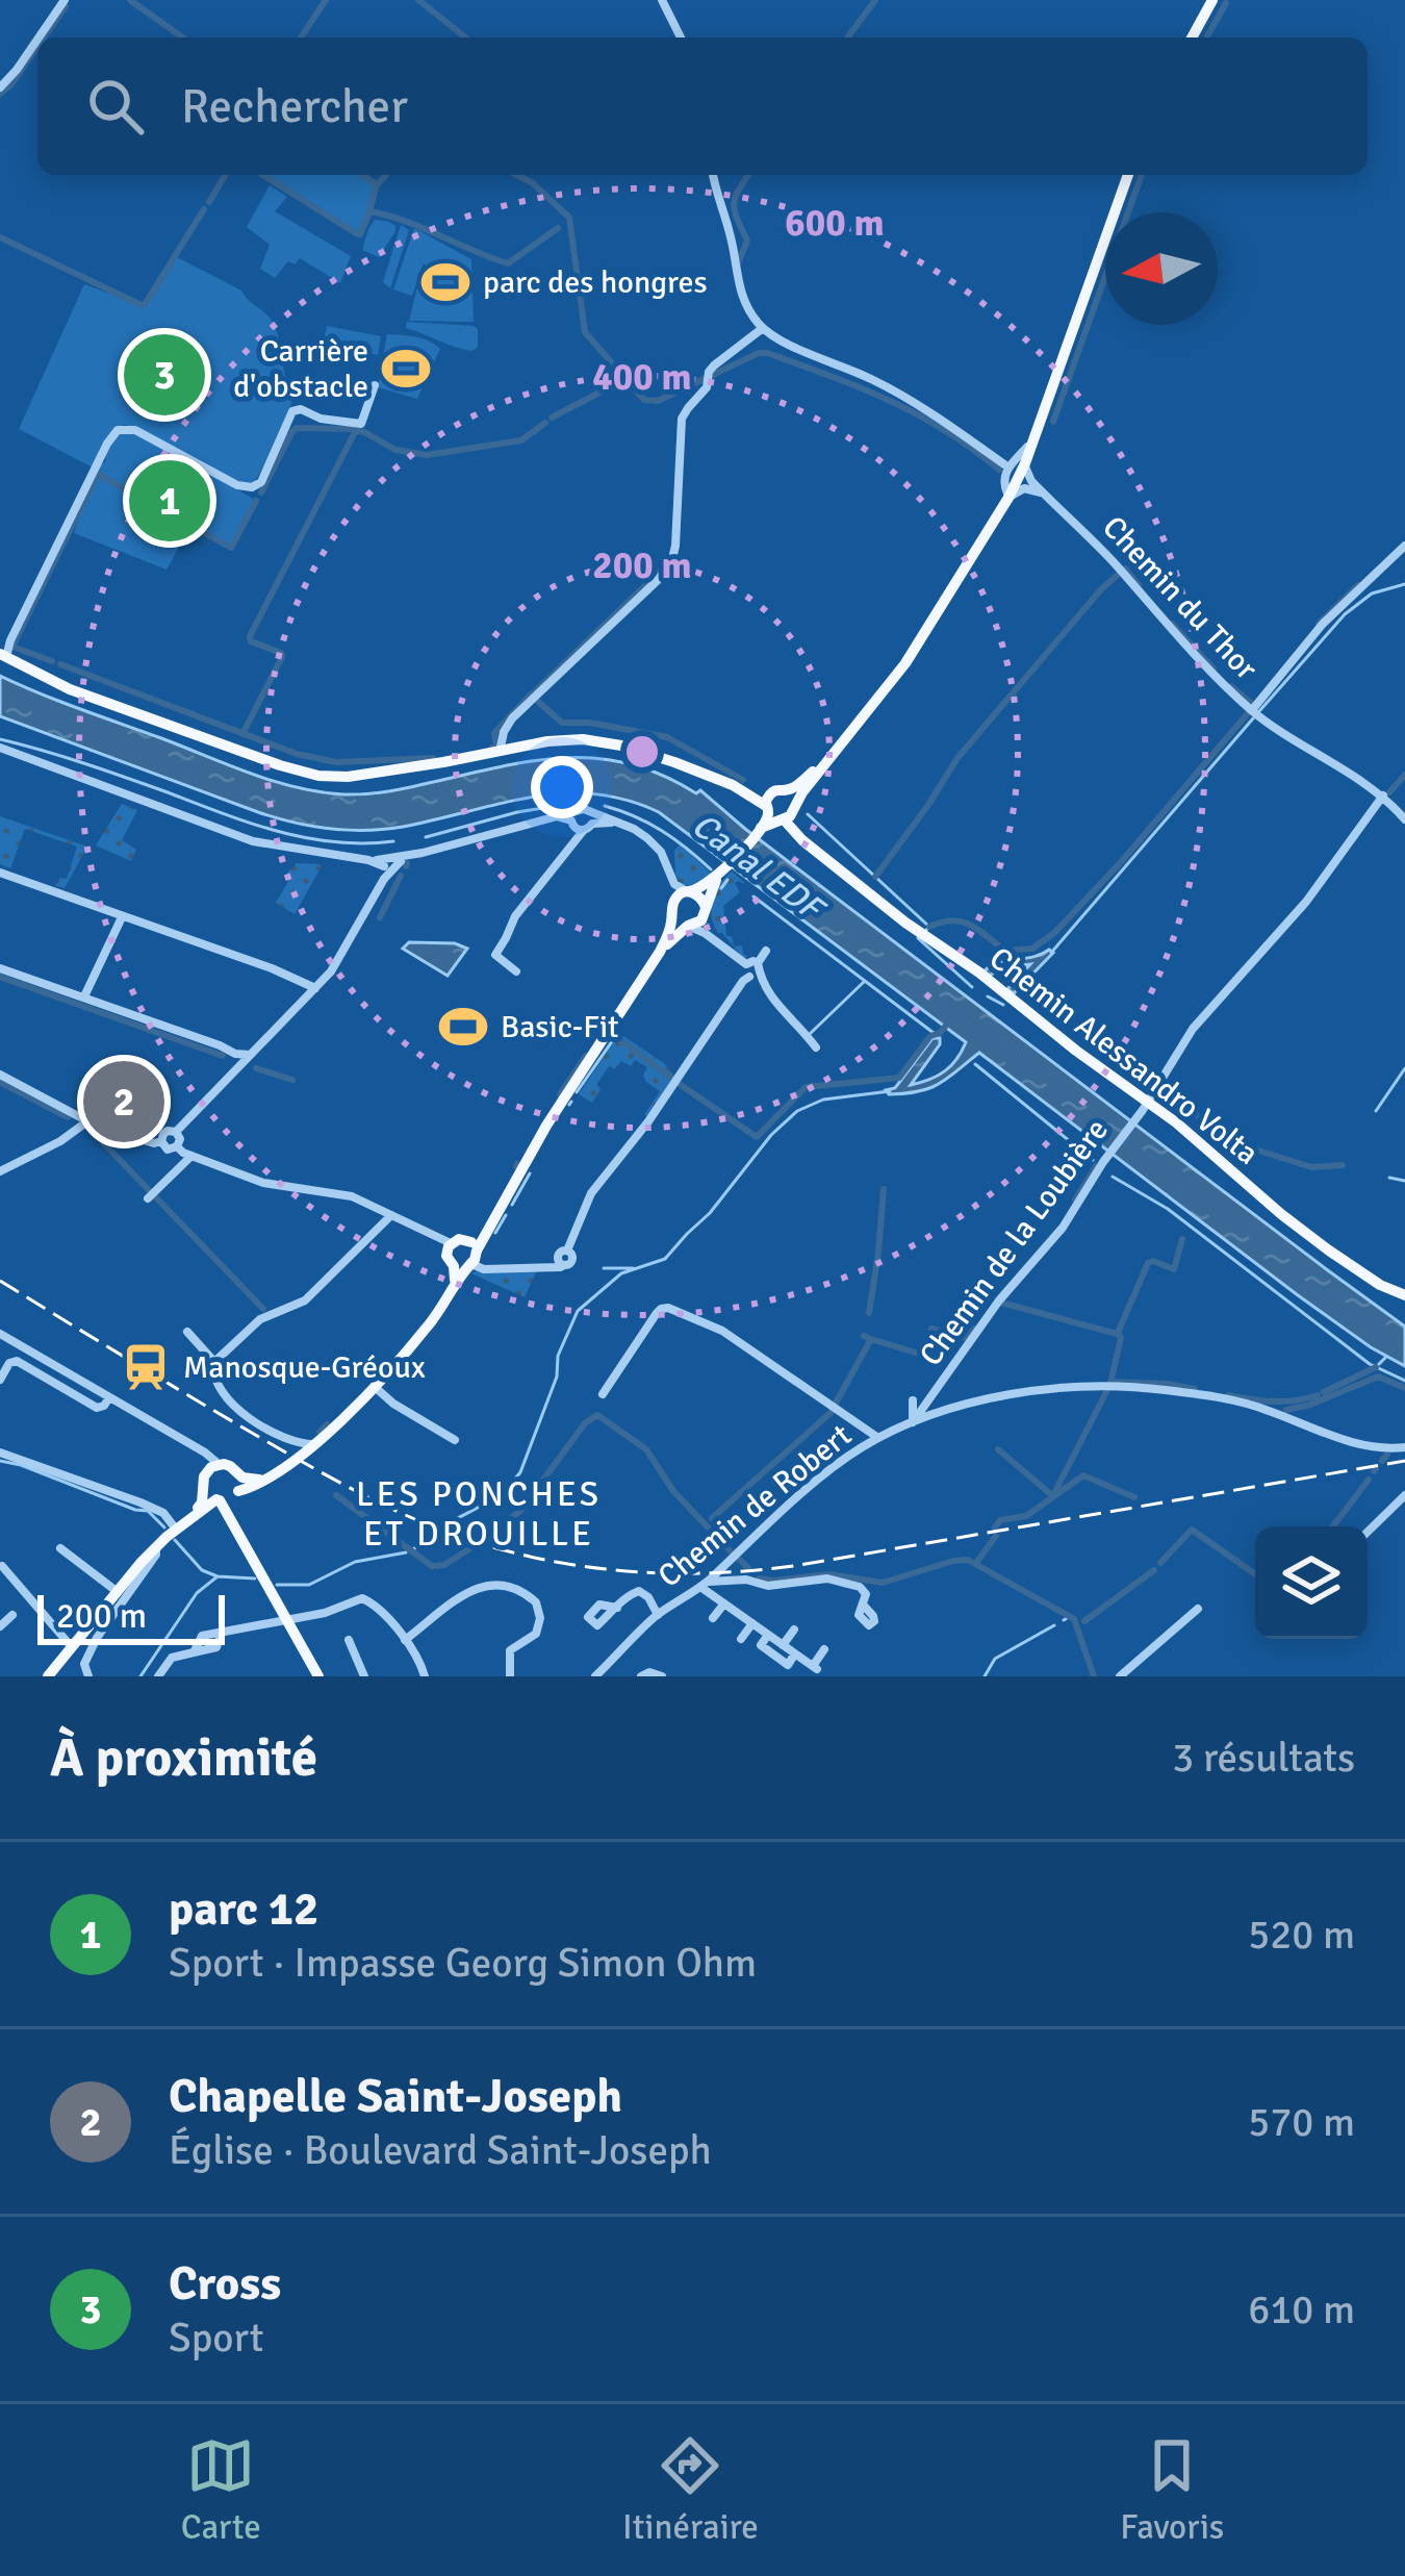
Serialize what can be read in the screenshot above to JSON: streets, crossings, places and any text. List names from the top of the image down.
{
  "streets": {
    "main road": ["Chemin Alessandro Volta"],
    "street": ["Chemin du Thor", "Chemin de la Loubière", "Chemin de Robert"]
  },
  "crossings": [
    ["Chemin du Thor", "Chemin de la Loubière"],
    ["Chemin Alessandro Volta", "Chemin de la Loubière"],
    ["Chemin de la Loubière", "Chemin de Robert"]
  ],
  "districts": ["LES PONCHES ET DROUILLE"],
  "water": ["Canal EDF"],
  "places": {
    "sports": ["parc des hongres", "Carrière d'obstacle", "Basic-Fit"],
    "station": ["Manosque-Gréoux"]
  },
  "scale_bar": "200 m",
  "north": "left",
  "page": {
    "search": "Rechercher",
    "pins": ["3", "1", "2"],
    "scale": "200 m",
    "heading": ["À proximité", "3 résultats"],
    "list": [
      {
        "mark": "1",
        "name": "parc 12",
        "note": "Sport · Impasse Georg Simon Ohm",
        "value": "520 m"
      },
      {
        "mark": "2",
        "name": "Chapelle Saint-Joseph",
        "note": "Église · Boulevard Saint-Joseph",
        "value": "570 m"
      },
      {
        "mark": "3",
        "name": "Cross",
        "note": "Sport",
        "value": "610 m"
      }
    ],
    "nav": ["Carte", "Itinéraire", "Favoris"]
  },
  "rings": ["600 m", "400 m", "200 m"]
}
